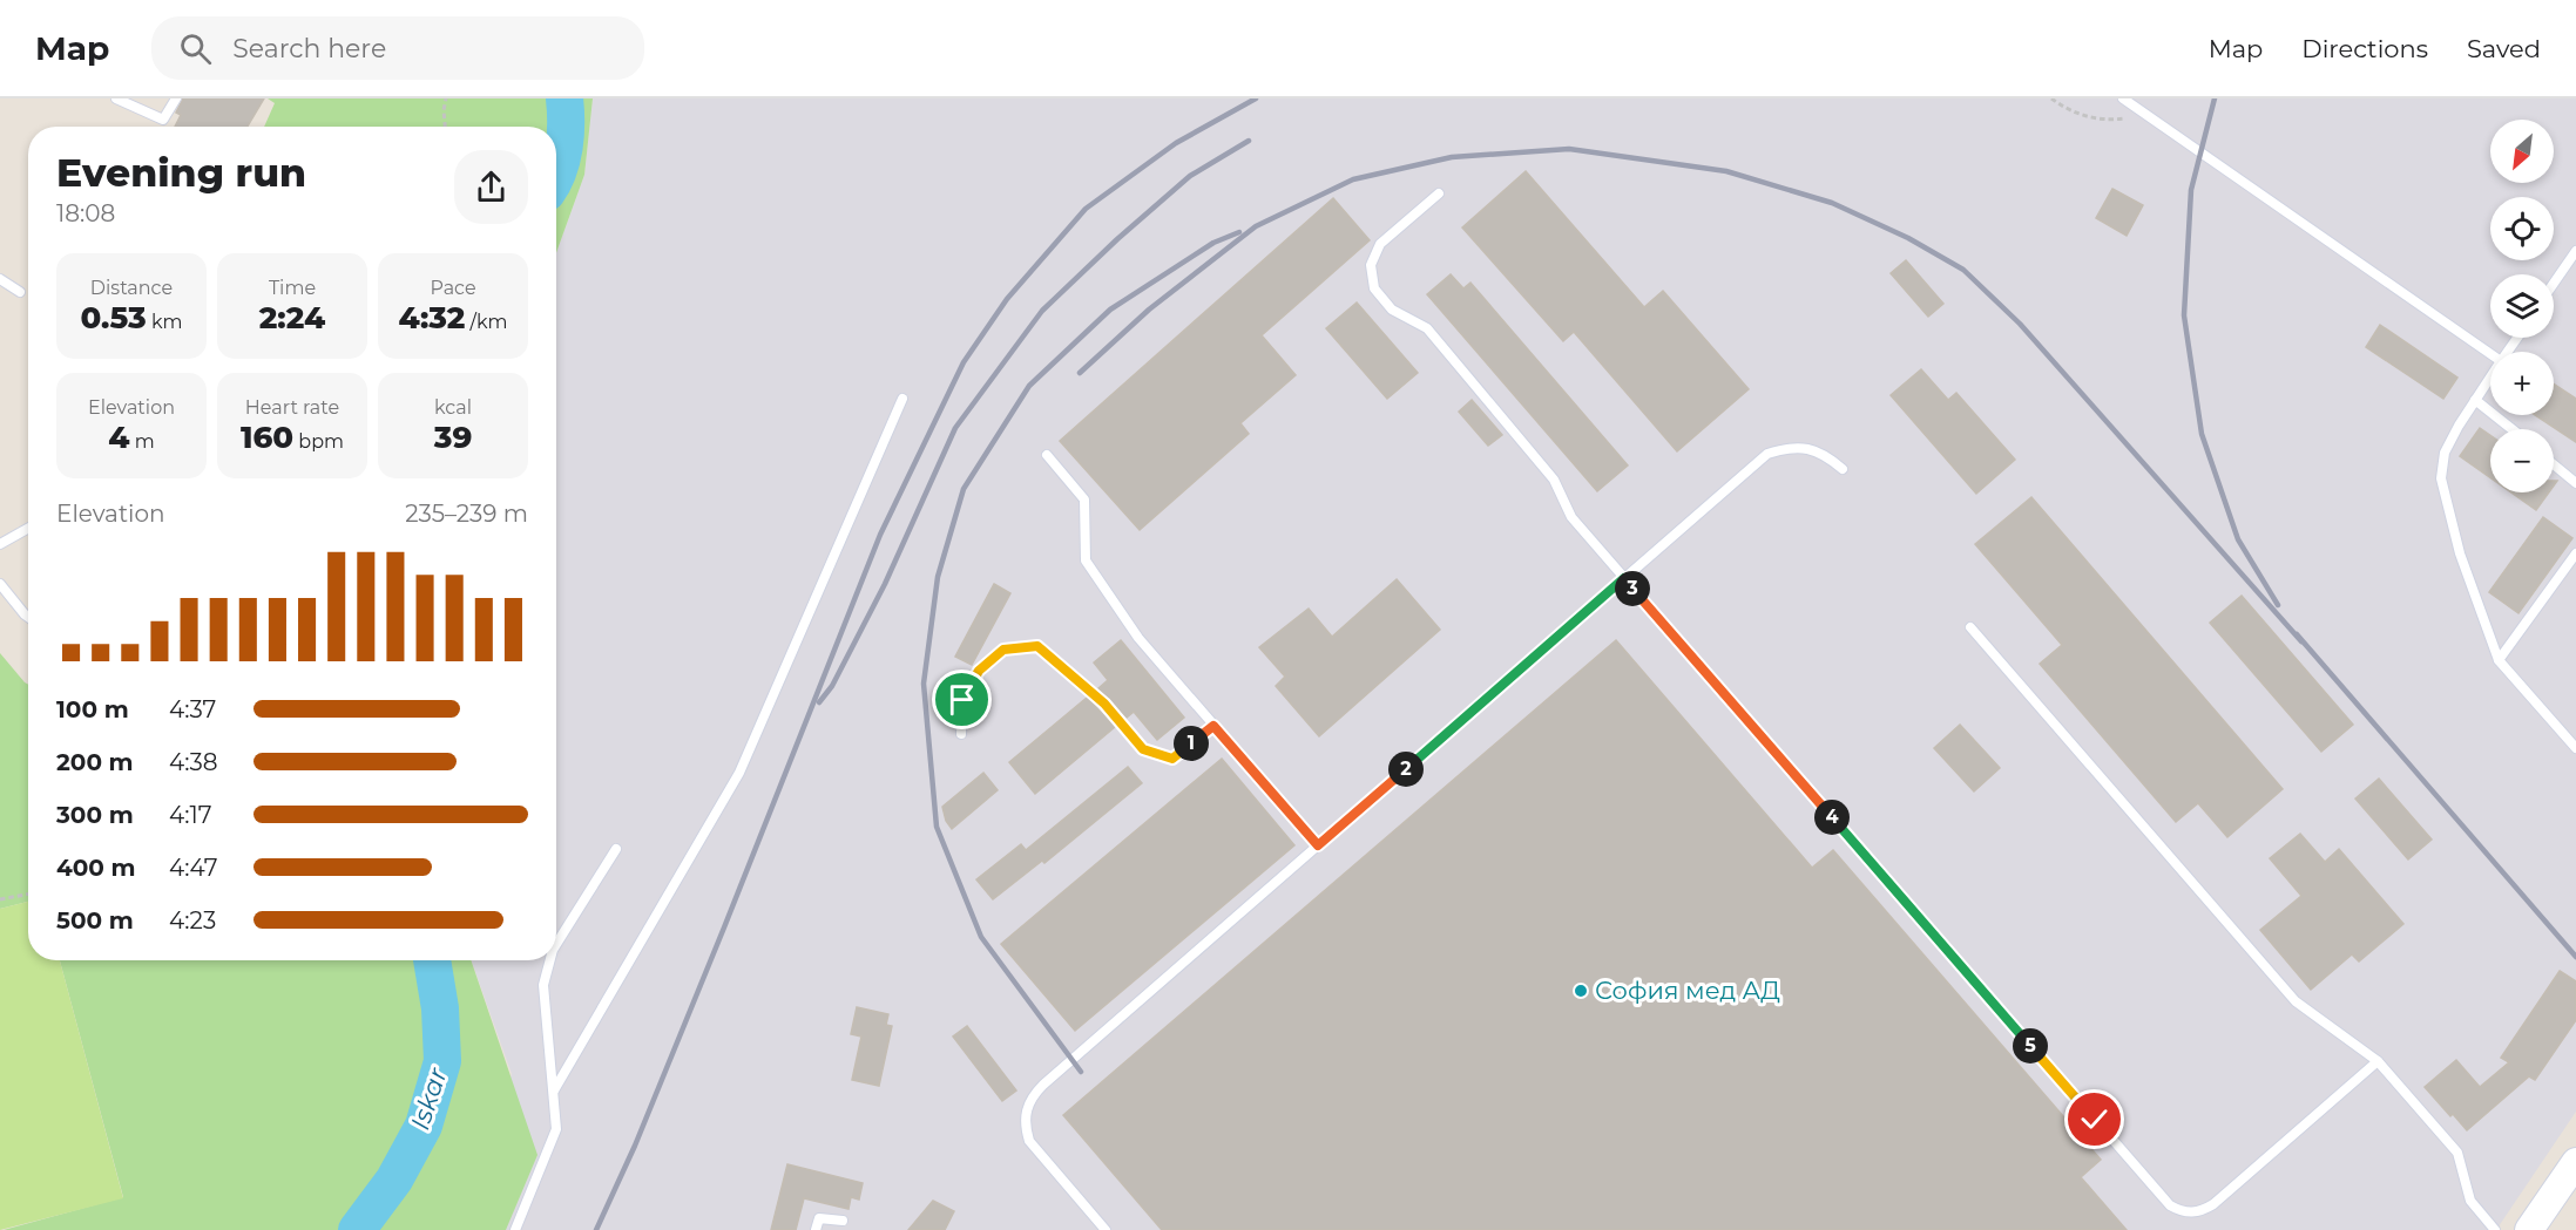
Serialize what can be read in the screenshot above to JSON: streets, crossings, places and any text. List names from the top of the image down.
{
  "water": ["Iskar"],
  "places": ["София мед АД"],
  "north": "bottom left",
  "page": {
    "header": "Map",
    "search": "Search here",
    "nav": ["Map", "Directions", "Saved"],
    "map_buttons": ["+", "−"],
    "heading": ["Evening run", "18:08"],
    "stats": [
      ["Distance", "0.53 km"],
      ["Time", "2:24"],
      ["Pace", "4:32 /km"],
      ["Elevation", "4 m"],
      ["Heart rate", "160 bpm"],
      ["kcal", "39"]
    ],
    "chart": ["Elevation", "235–239 m"],
    "pins": [
      "3",
      "1",
      "2",
      "4",
      "5"
    ],
    "list": [
      {
        "name": "100 m",
        "note": "4:37"
      },
      {
        "name": "200 m",
        "note": "4:38"
      },
      {
        "name": "300 m",
        "note": "4:17"
      },
      {
        "name": "400 m",
        "note": "4:47"
      },
      {
        "name": "500 m",
        "note": "4:23"
      }
    ]
  }
}
